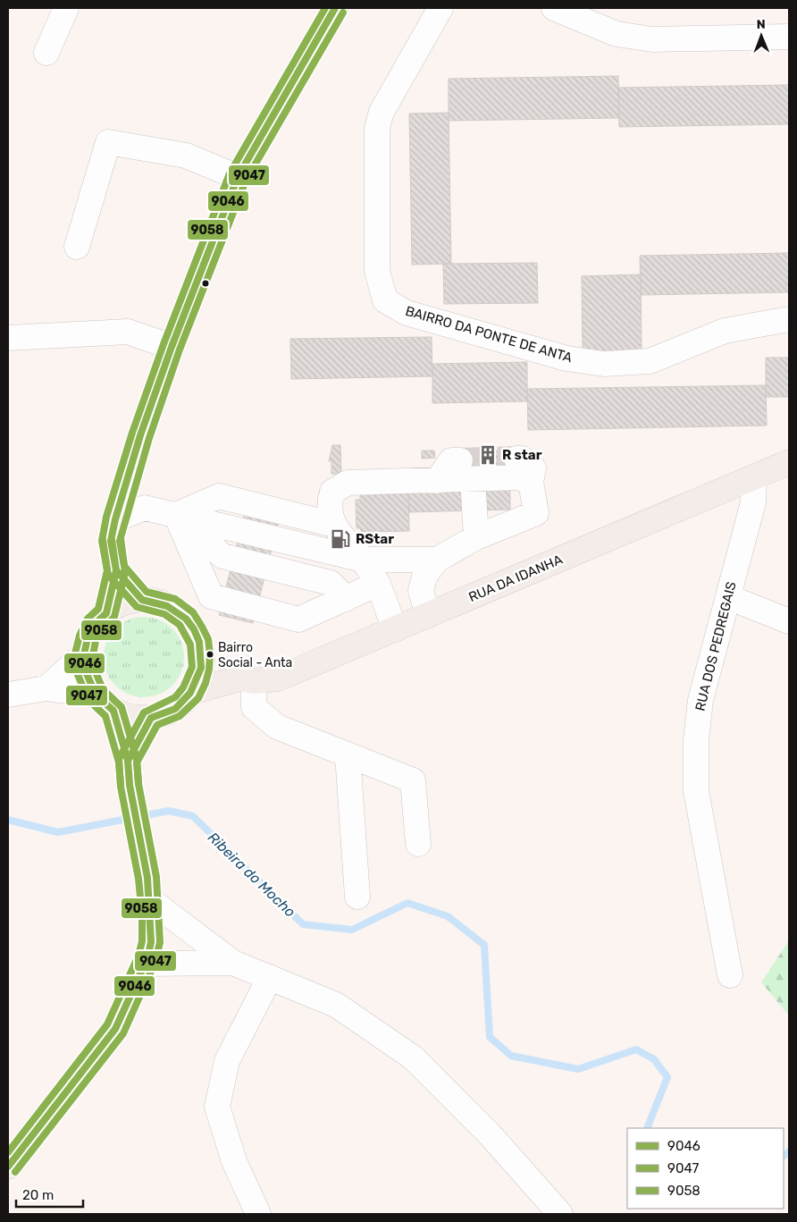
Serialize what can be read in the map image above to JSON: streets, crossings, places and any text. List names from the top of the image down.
{
  "streets": {
    "main road": ["RUA DA IDANHA"],
    "street": ["BAIRRO DA PONTE DE ANTA", "RUA DOS PEDREGAIS"]
  },
  "crossings": [
    ["RUA DA IDANHA", "RUA DOS PEDREGAIS"]
  ],
  "water": ["Ribeira do Mocho"],
  "places": {
    "building": ["R star"],
    "fuel station": ["RStar"],
    "other": ["Bairro Social - Anta"]
  },
  "lines": ["transit line 9046", "transit line 9058", "transit line 9047"],
  "legend": ["9046", "9047", "9058"],
  "scale_bar": "20 m",
  "north": "top"
}
